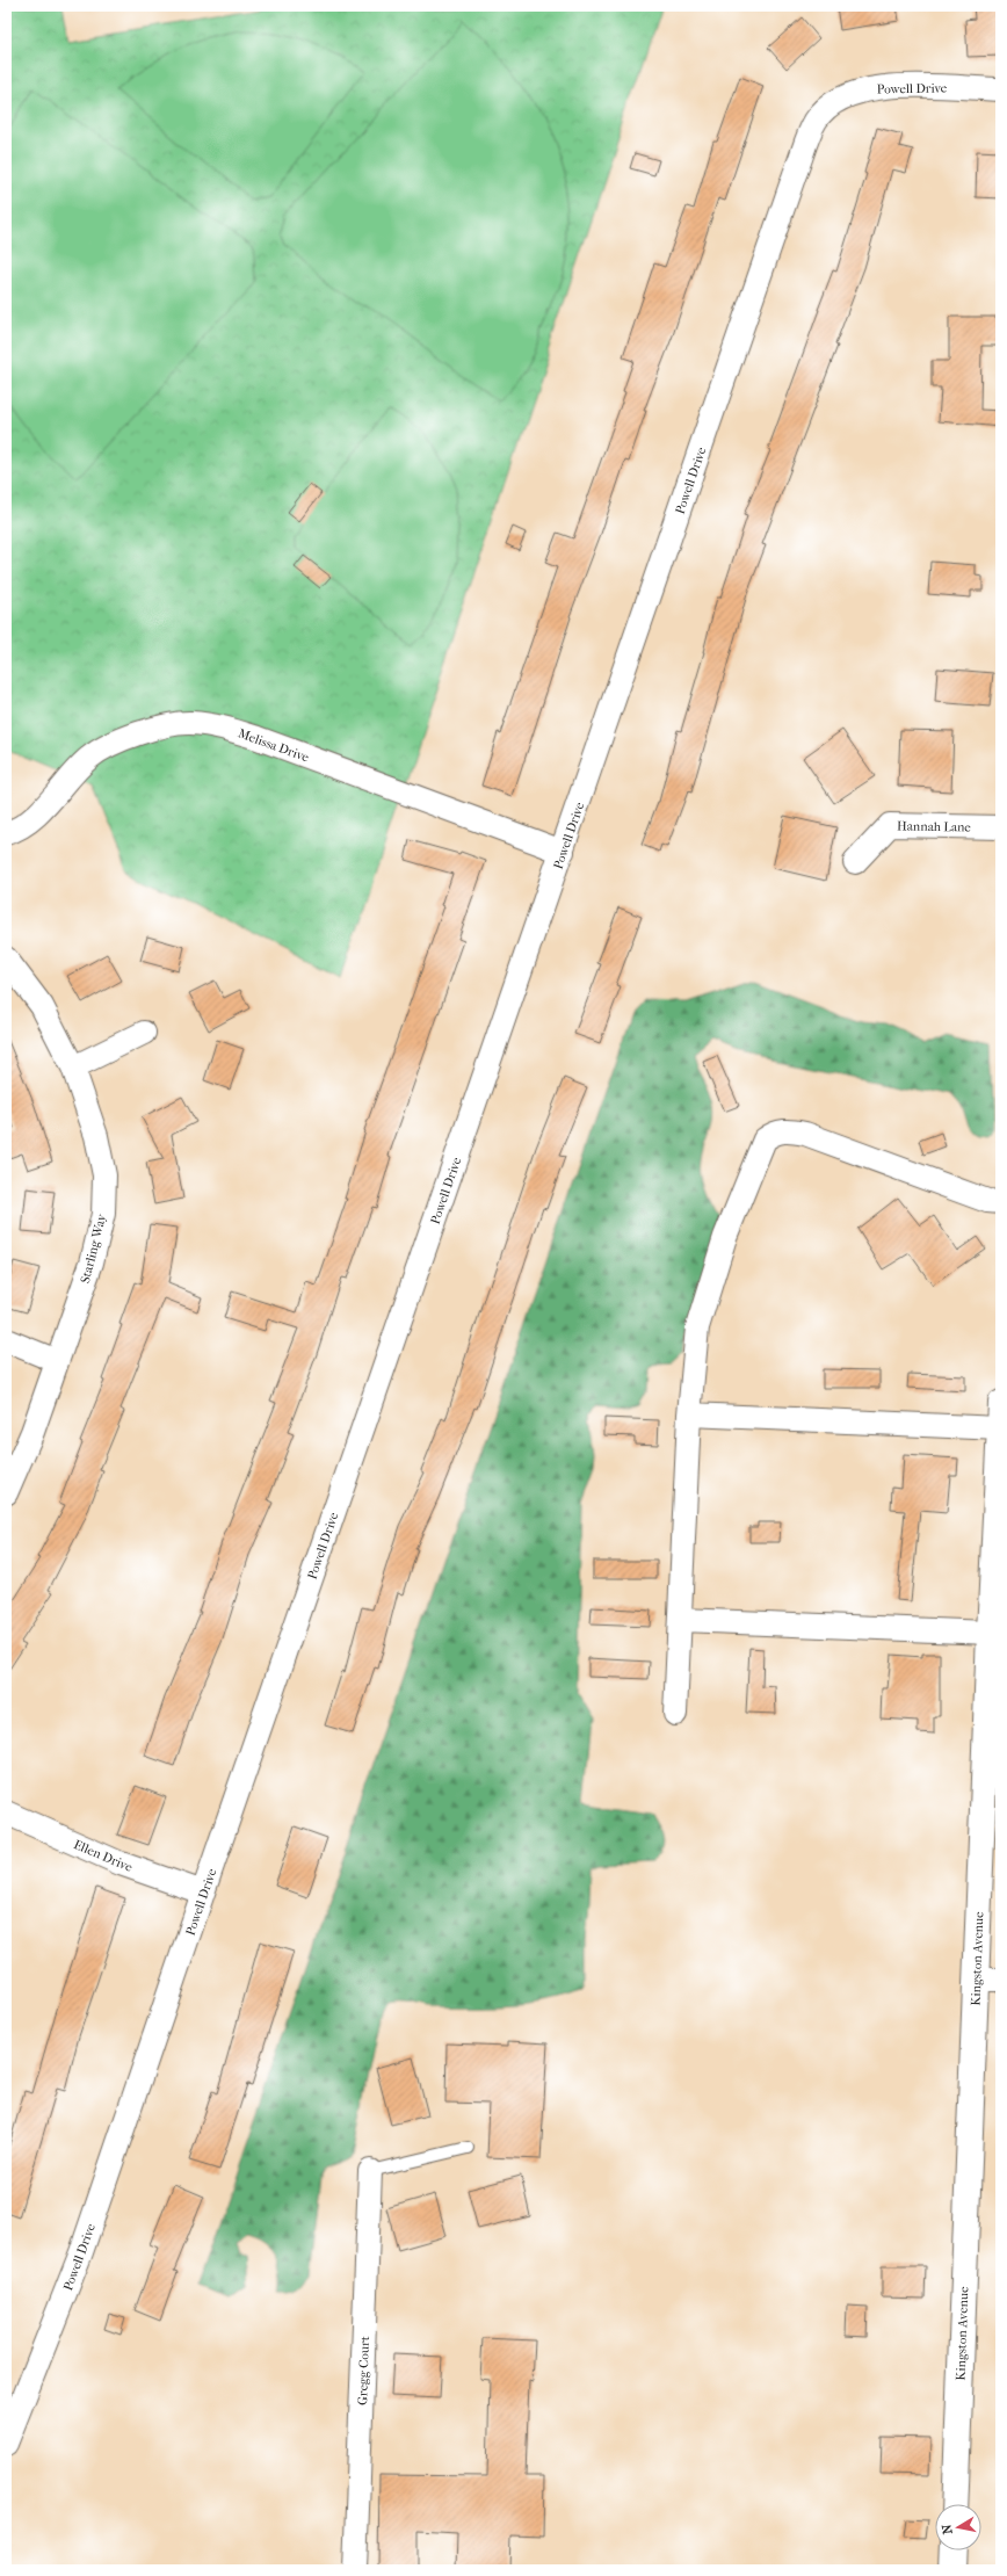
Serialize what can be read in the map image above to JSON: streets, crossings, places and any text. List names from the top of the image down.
{
  "streets": {
    "street": [
      "Powell Drive",
      "Melissa Drive",
      "Hannah Lane",
      "Starling Way",
      "Ellen Drive",
      "Kingston Avenue",
      "Gregg Court"
    ]
  },
  "crossings": [
    ["Powell Drive", "Melissa Drive"],
    ["Powell Drive", "Ellen Drive"]
  ],
  "north": "left"
}
